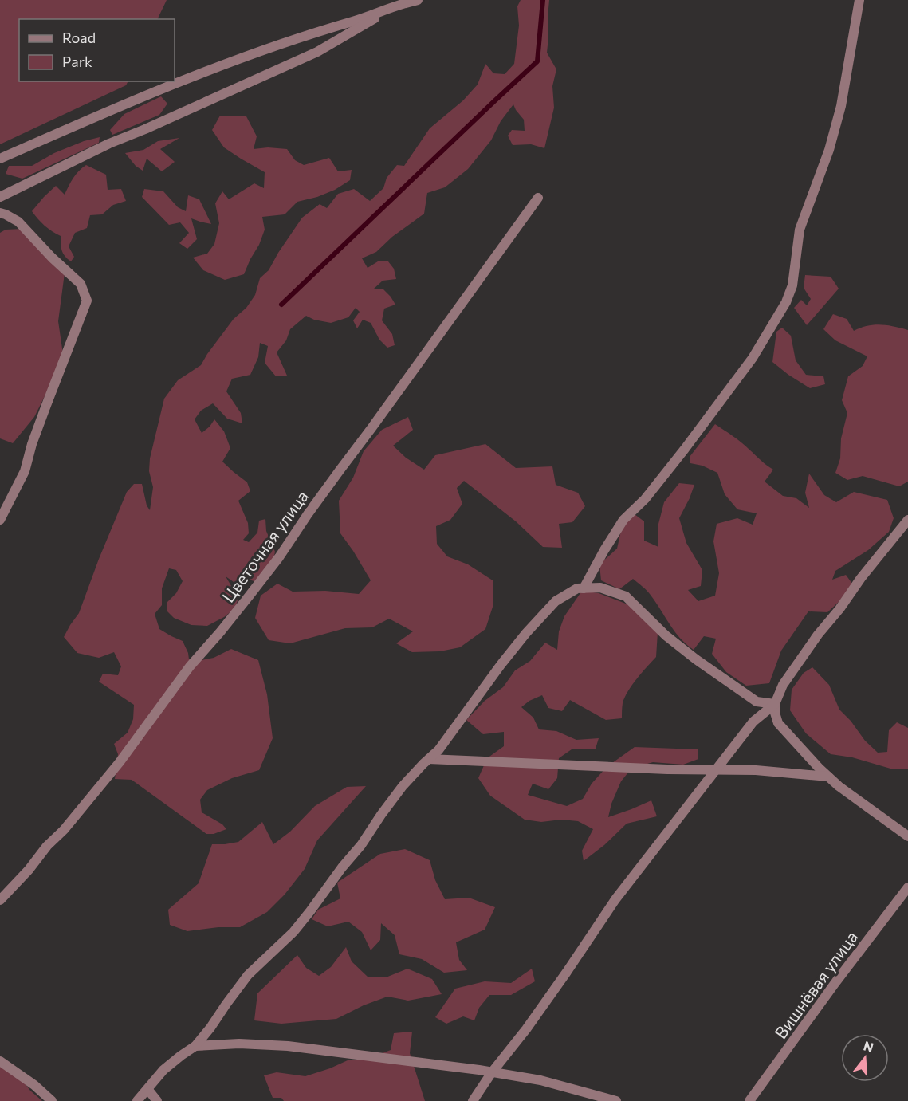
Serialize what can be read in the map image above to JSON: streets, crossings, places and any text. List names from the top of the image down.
{
  "streets": {
    "street": ["Цветочная улица", "Вишнёвая улица"]
  },
  "legend": ["Road", "Park"],
  "north": "top"
}
